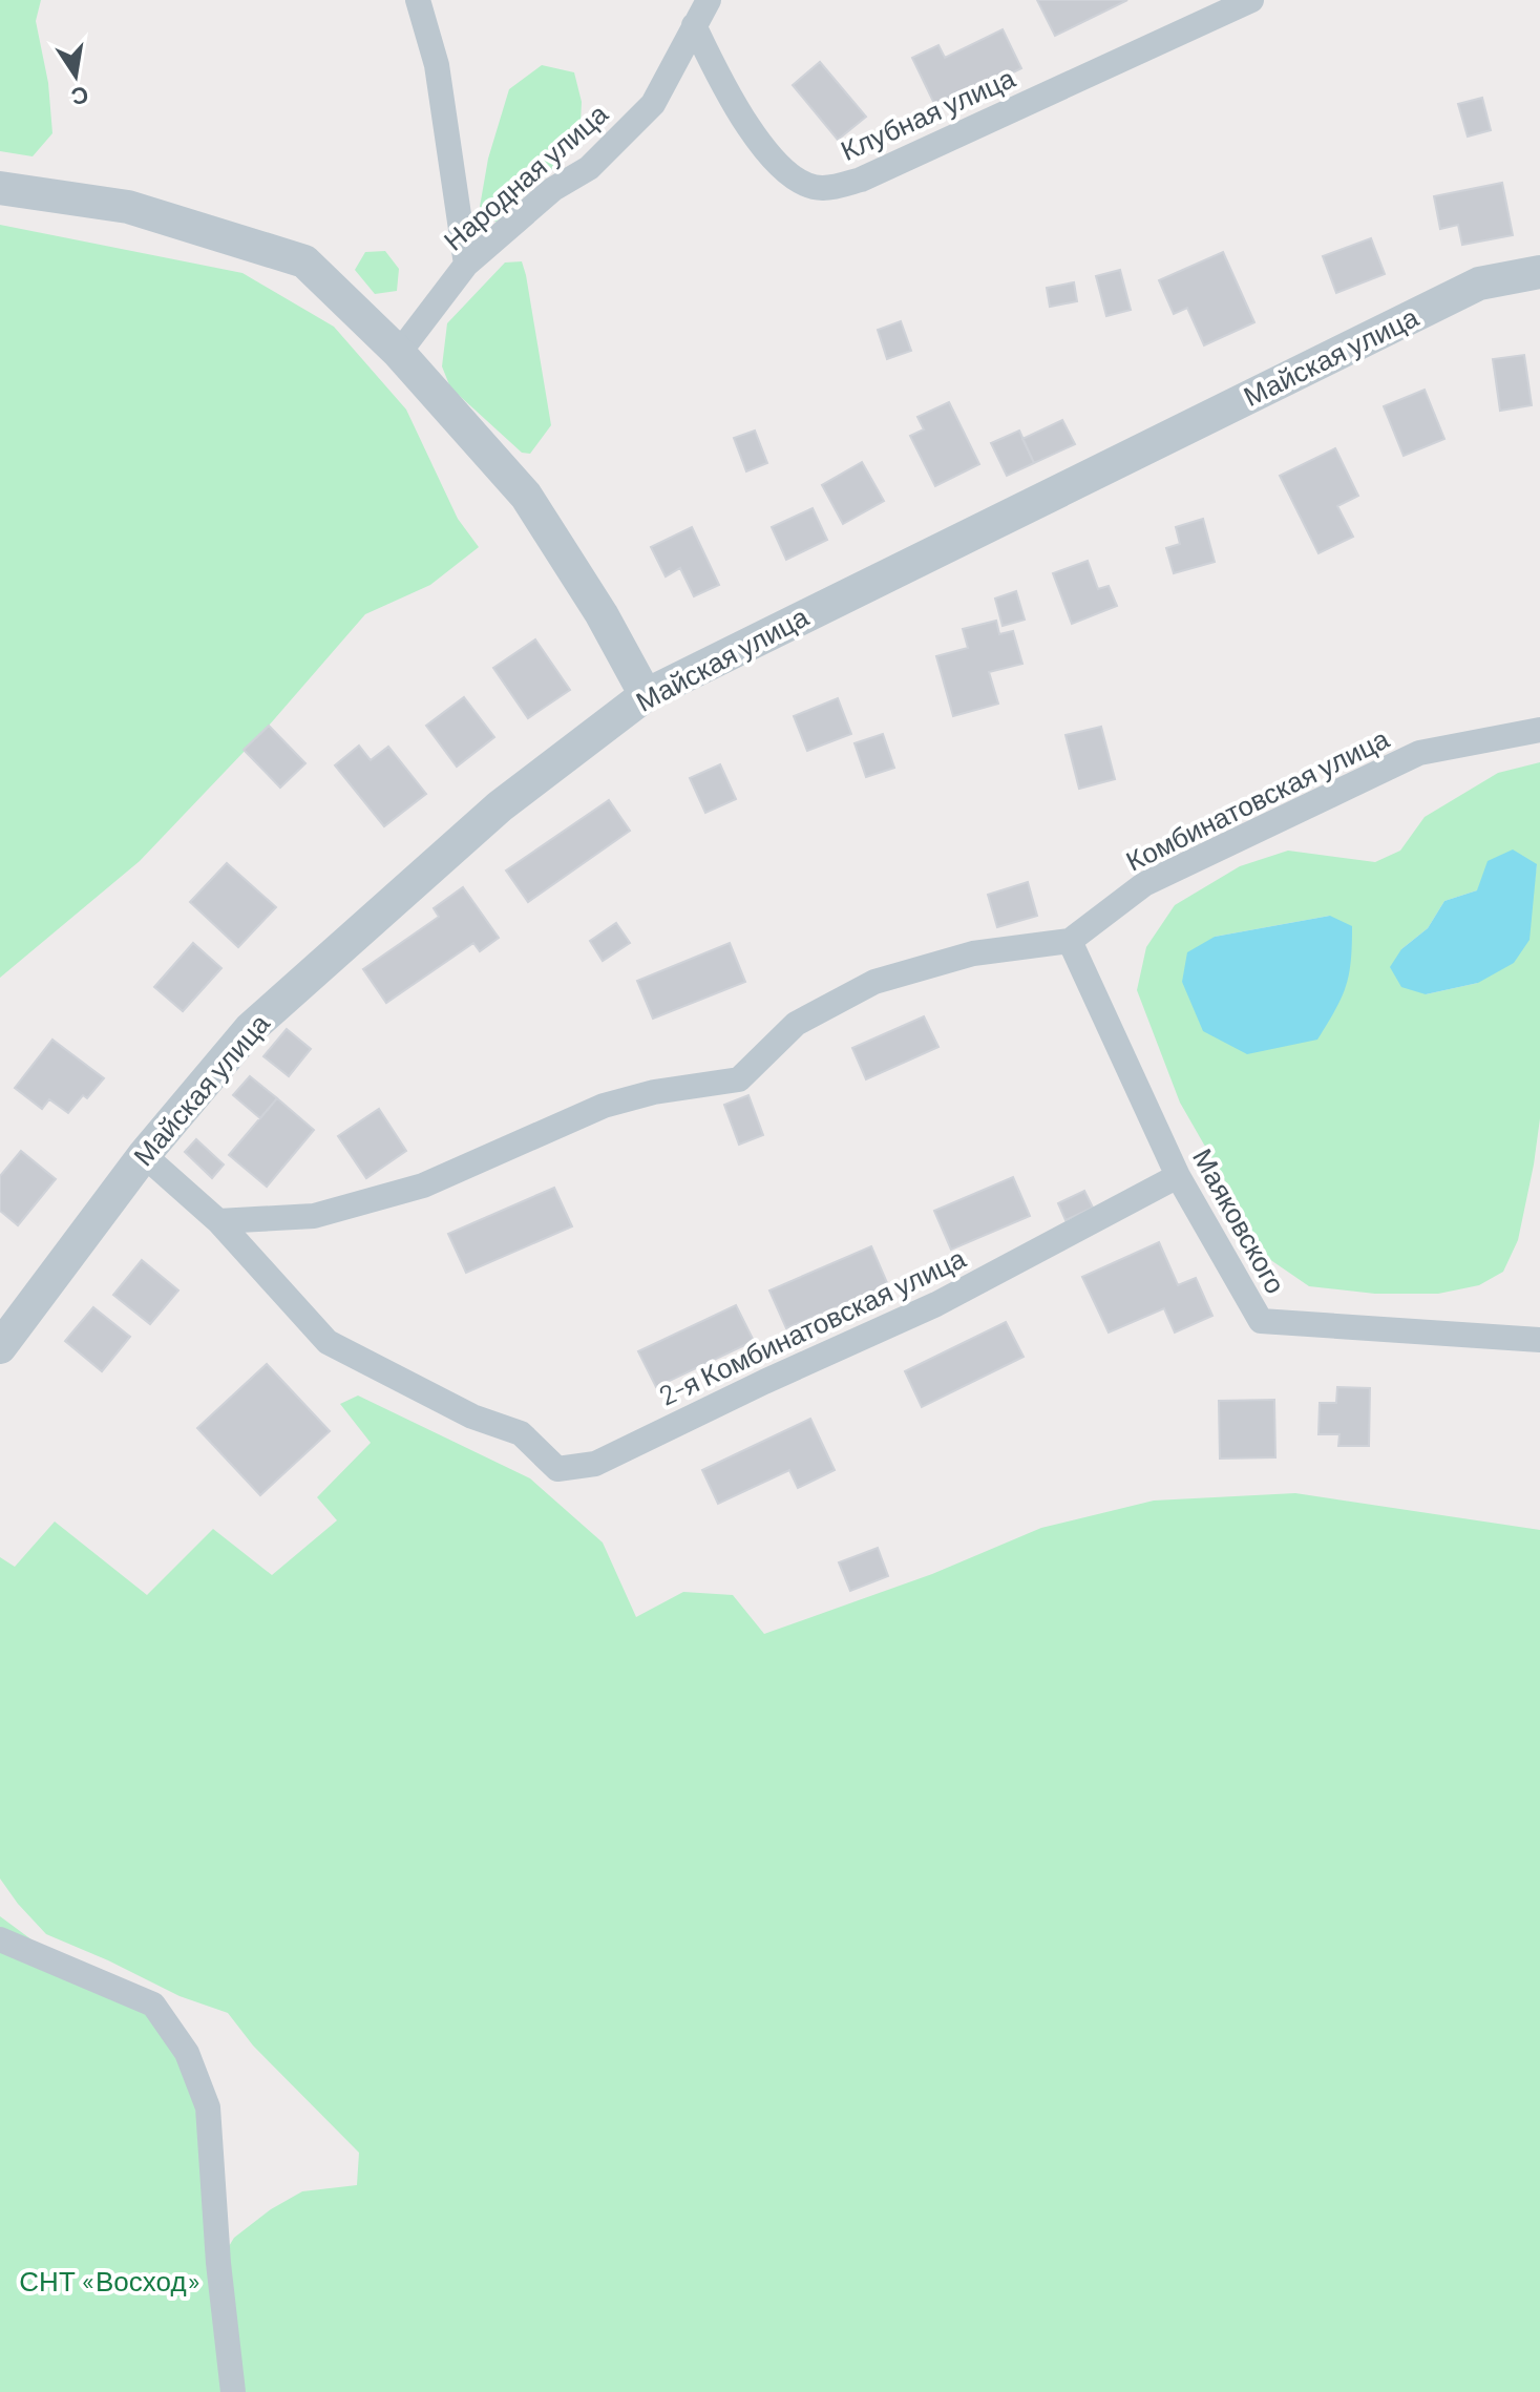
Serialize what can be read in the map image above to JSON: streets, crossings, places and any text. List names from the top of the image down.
{
  "streets": {
    "street": [
      "Клубная улица",
      "Народная улица",
      "Майская улица",
      "Комбинатовская улица",
      "Маяковского",
      "2-я Комбинатовская улица"
    ]
  },
  "crossings": [
    ["Клубная улица", "Народная улица"],
    ["Комбинатовская улица", "Маяковского"],
    ["Комбинатовская улица", "2-я Комбинатовская улица"],
    ["Маяковского", "2-я Комбинатовская улица"]
  ],
  "parks": ["СНТ «Восход»"],
  "north": "bottom"
}
